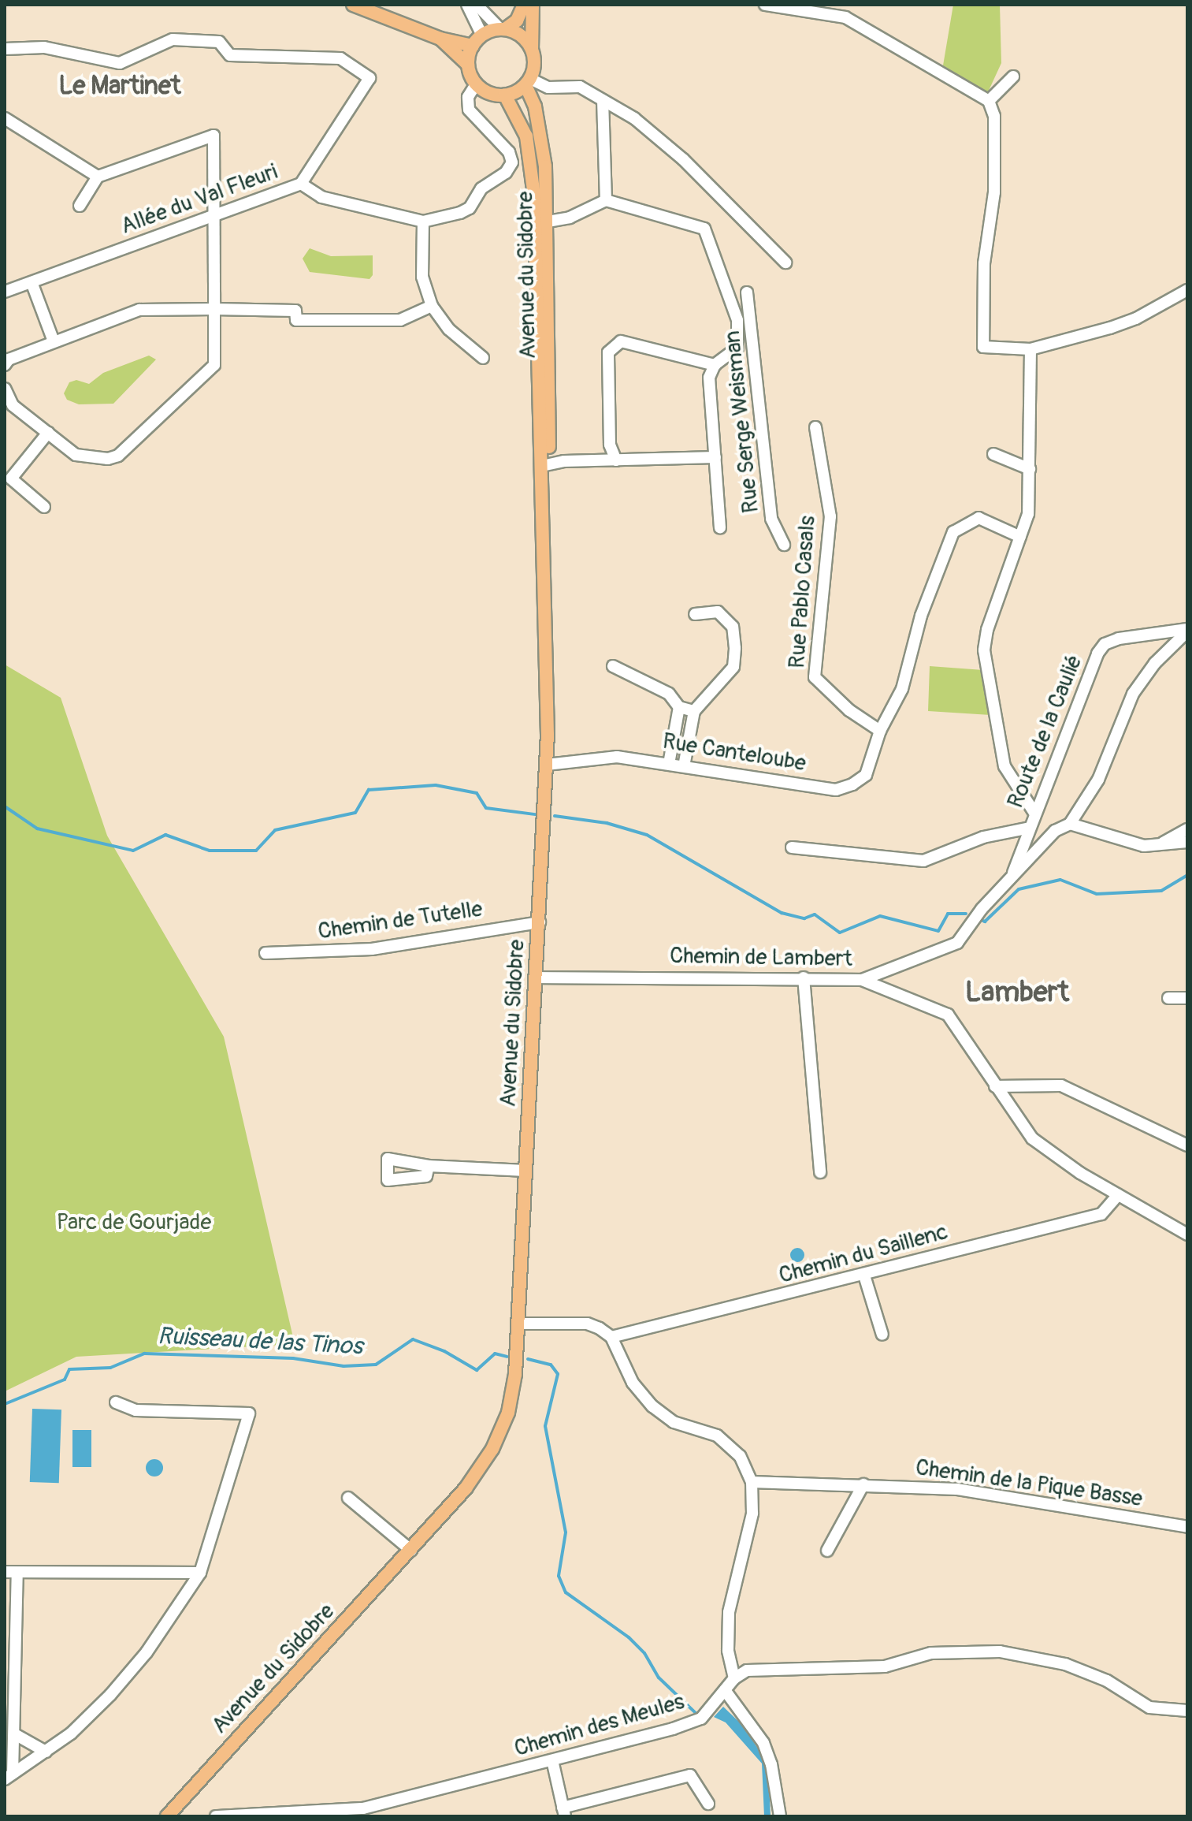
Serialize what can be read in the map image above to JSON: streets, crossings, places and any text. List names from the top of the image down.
{
  "streets": {
    "main road": ["Avenue du Sidobre"],
    "street": [
      "Allée du Val Fleuri",
      "Rue Serge Weisman",
      "Rue Pablo Casals",
      "Route de la Caulié",
      "Rue Canteloube",
      "Chemin de Tutelle",
      "Chemin de Lambert",
      "Chemin du Saillenc",
      "Chemin de la Pique Basse",
      "Chemin des Meules"
    ]
  },
  "crossings": [
    ["Allée du Val Fleuri", "Avenue du Sidobre"],
    ["Avenue du Sidobre", "Rue Canteloube"],
    ["Avenue du Sidobre", "Chemin de Tutelle"],
    ["Avenue du Sidobre", "Chemin de Lambert"],
    ["Rue Pablo Casals", "Rue Canteloube"],
    ["Route de la Caulié", "Chemin de Lambert"]
  ],
  "districts": ["Le Martinet", "Lambert"],
  "water": ["Ruisseau de las Tinos"],
  "parks": ["Parc de Gourjade"]
}
